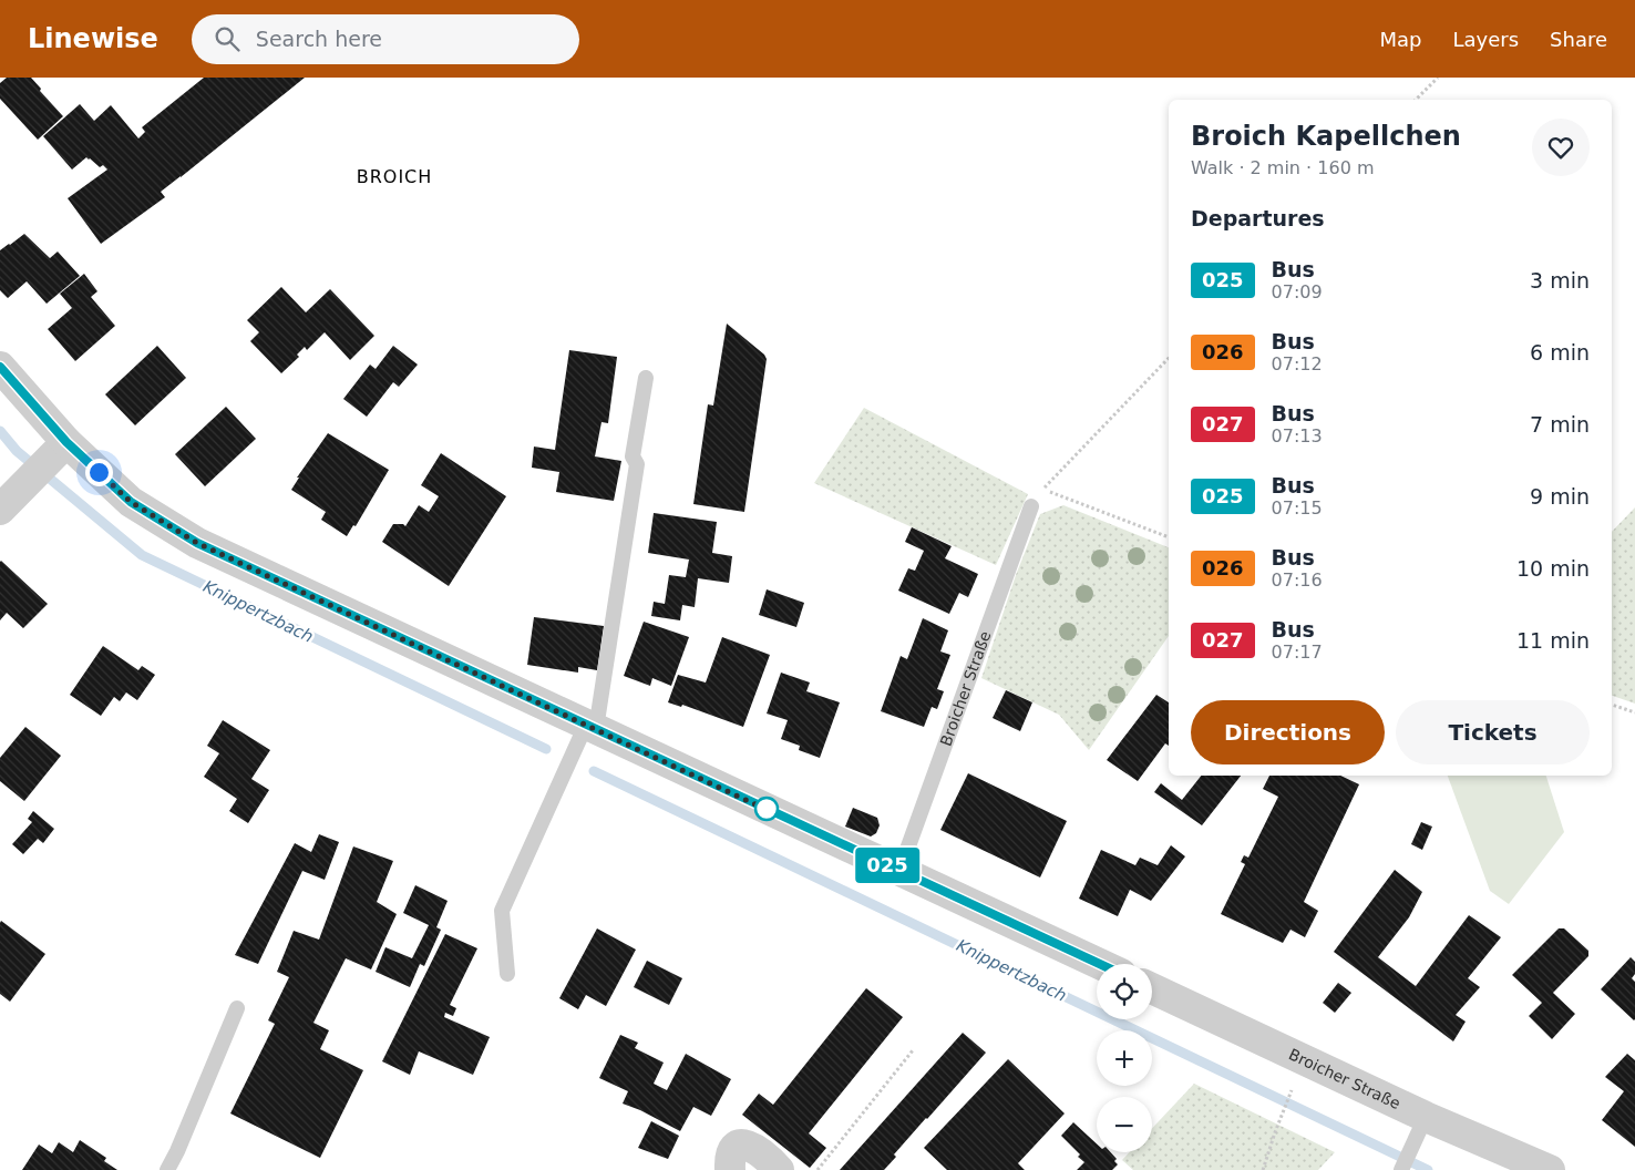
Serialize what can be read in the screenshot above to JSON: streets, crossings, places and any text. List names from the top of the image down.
{
  "streets": {
    "street": ["Broicher Straße"]
  },
  "districts": ["BROICH"],
  "water": ["Knippertzbach"],
  "lines": ["bus line 025"],
  "page": {
    "header": "Linewise",
    "search": "Search here",
    "nav": ["Map", "Layers", "Share"],
    "on_map": "025",
    "heading": [
      ["Broich Kapellchen", "Walk · 2 min · 160 m"],
      "Departures"
    ],
    "list": [
      {
        "mark": "025",
        "name": "Bus",
        "note": "07:09",
        "value": "3 min"
      },
      {
        "mark": "026",
        "name": "Bus",
        "note": "07:12",
        "value": "6 min"
      },
      {
        "mark": "027",
        "name": "Bus",
        "note": "07:13",
        "value": "7 min"
      },
      {
        "mark": "025",
        "name": "Bus",
        "note": "07:15",
        "value": "9 min"
      },
      {
        "mark": "026",
        "name": "Bus",
        "note": "07:16",
        "value": "10 min"
      },
      {
        "mark": "027",
        "name": "Bus",
        "note": "07:17",
        "value": "11 min"
      }
    ],
    "buttons": ["Directions", "Tickets"],
    "map_buttons": ["+", "−"]
  }
}
